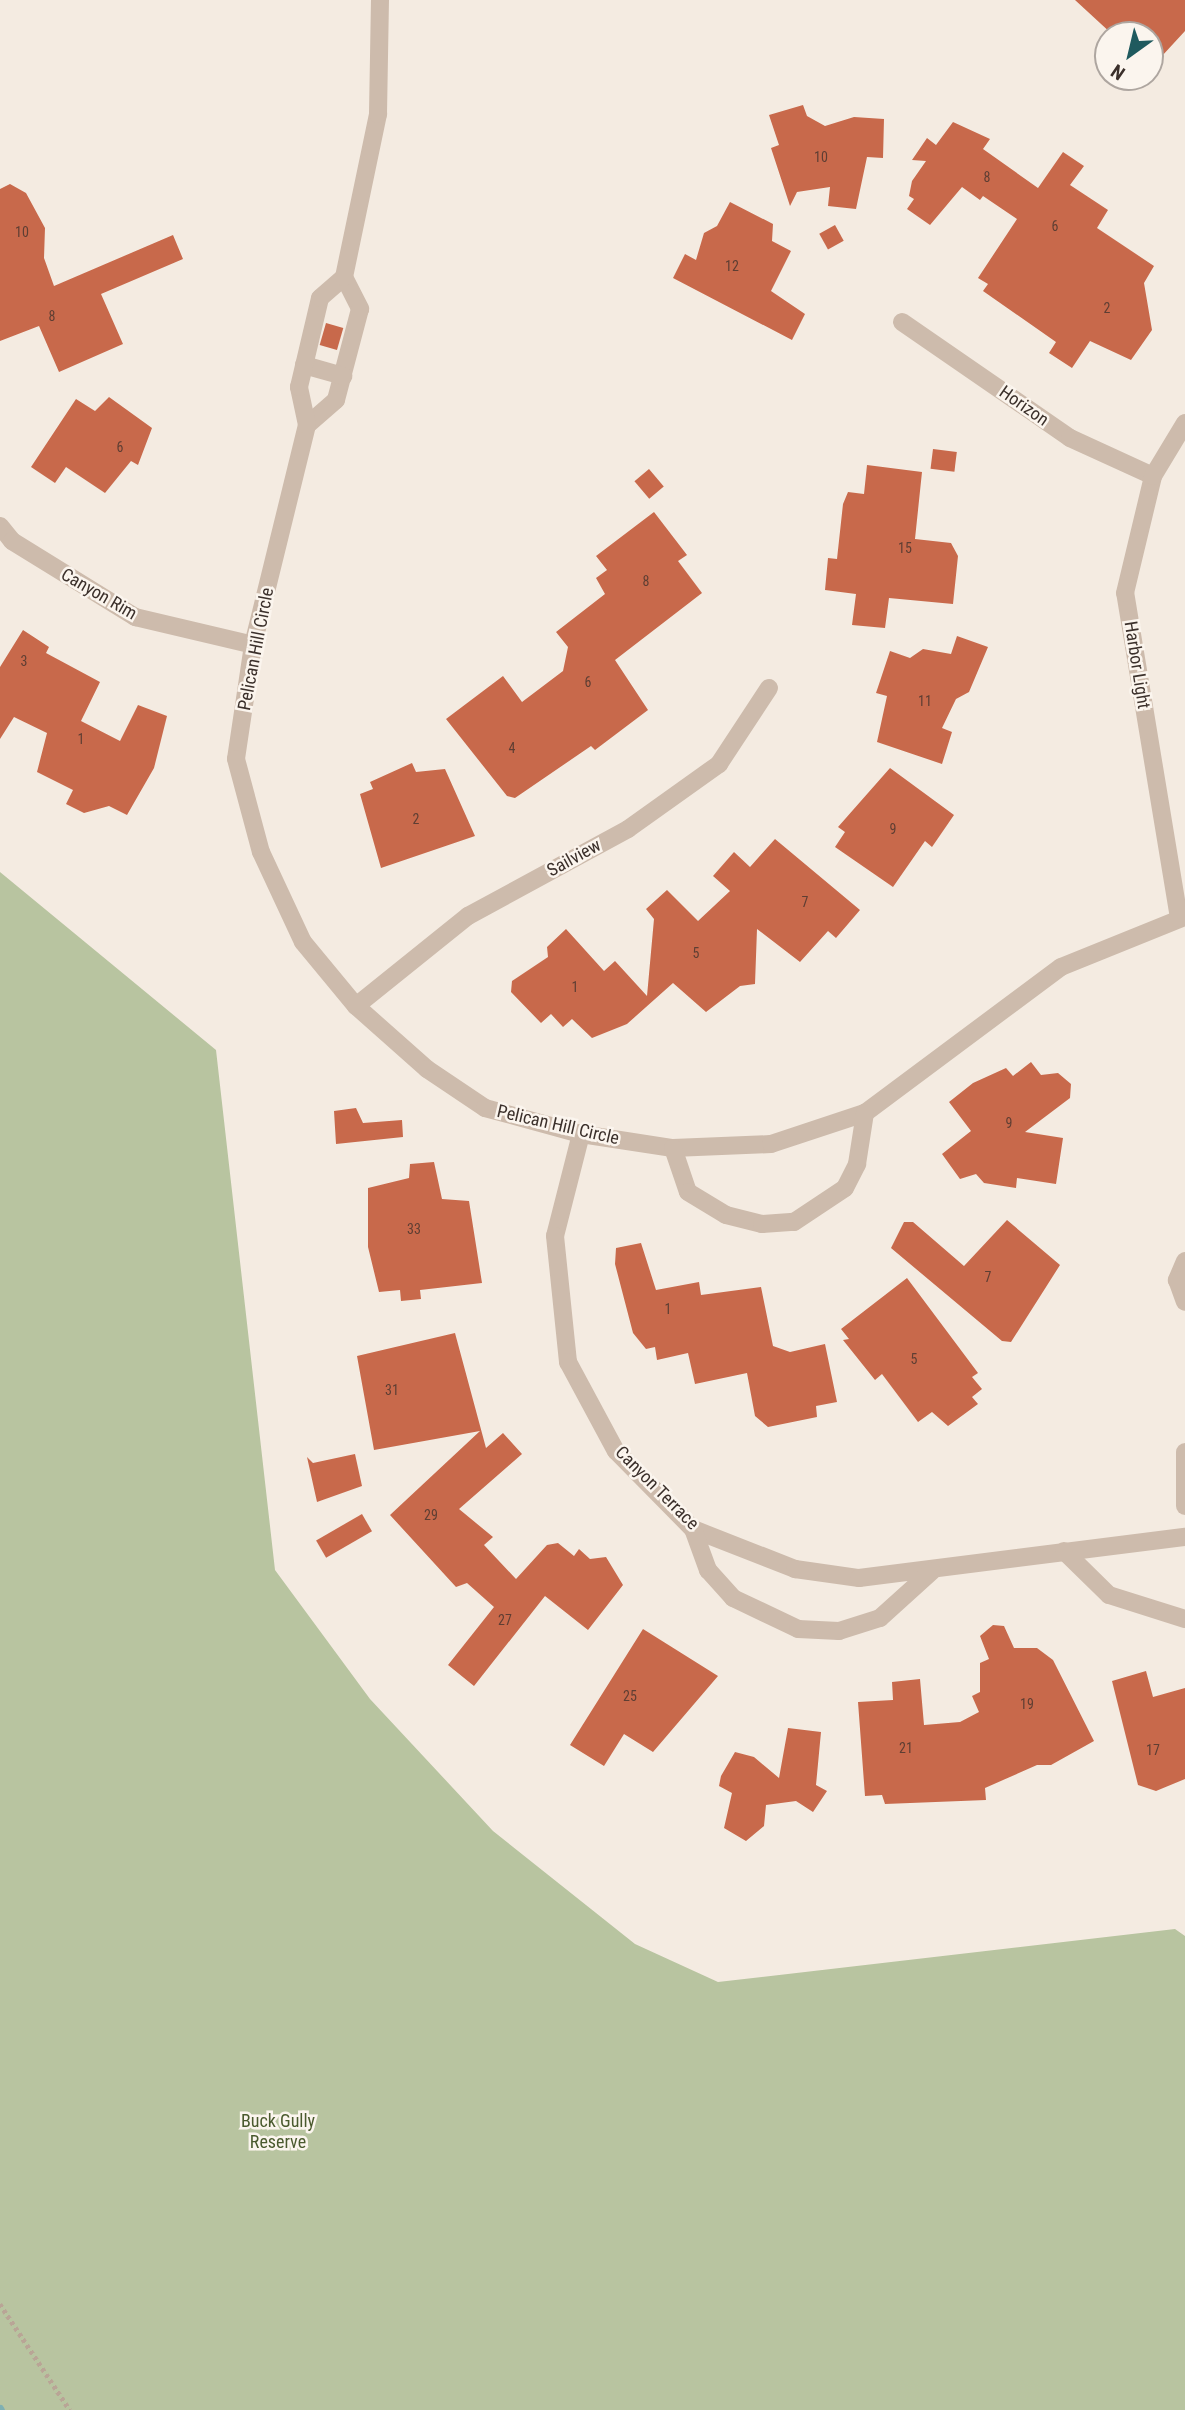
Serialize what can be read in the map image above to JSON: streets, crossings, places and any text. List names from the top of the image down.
{
  "streets": {
    "street": [
      "Horizon",
      "Canyon Rim",
      "Pelican Hill Circle",
      "Harbor Light",
      "Sailview",
      "Canyon Terrace"
    ]
  },
  "crossings": [
    ["Horizon", "Harbor Light"],
    ["Canyon Rim", "Pelican Hill Circle"],
    ["Pelican Hill Circle", "Harbor Light"],
    ["Pelican Hill Circle", "Sailview"],
    ["Pelican Hill Circle", "Canyon Terrace"]
  ],
  "parks": ["Buck Gully Reserve"],
  "house_numbers": [
    "10",
    "8",
    "6",
    "10",
    "12",
    "2",
    "8",
    "6",
    "15",
    "8",
    "3",
    "6",
    "11",
    "1",
    "4",
    "2",
    "9",
    "7",
    "5",
    "1",
    "9",
    "33",
    "7",
    "1",
    "5",
    "31",
    "29",
    "27",
    "25",
    "19",
    "21",
    "17"
  ],
  "north": "bottom left"
}
